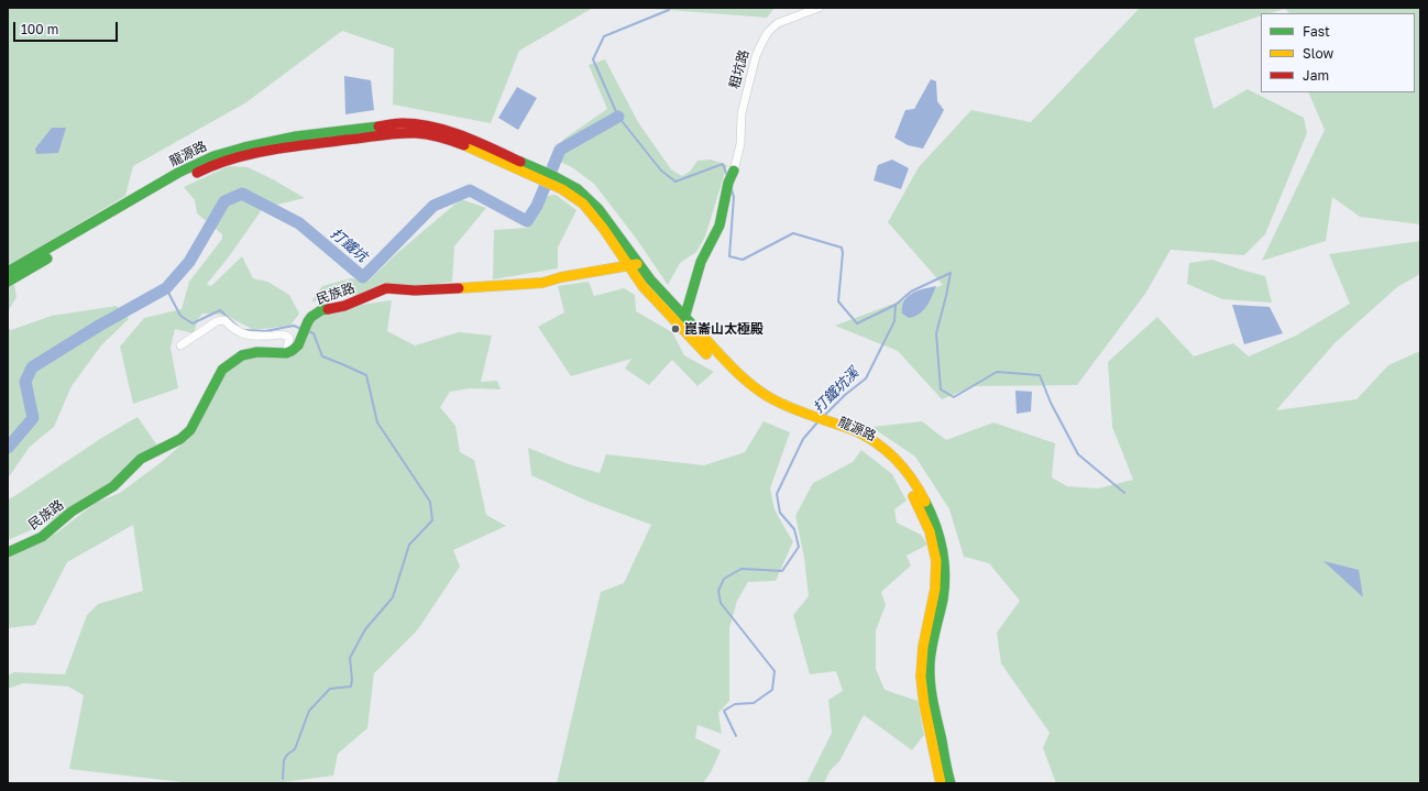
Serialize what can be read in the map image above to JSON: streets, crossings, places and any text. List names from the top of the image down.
{
  "streets": {
    "main road": ["龍源路", "民族路"],
    "street": ["粗坑路"]
  },
  "water": ["打鐵坑", "打鐵坑溪"],
  "places": ["崑崙山太極殿"],
  "legend": ["Fast", "Slow", "Jam"],
  "scale_bar": "100 m"
}
